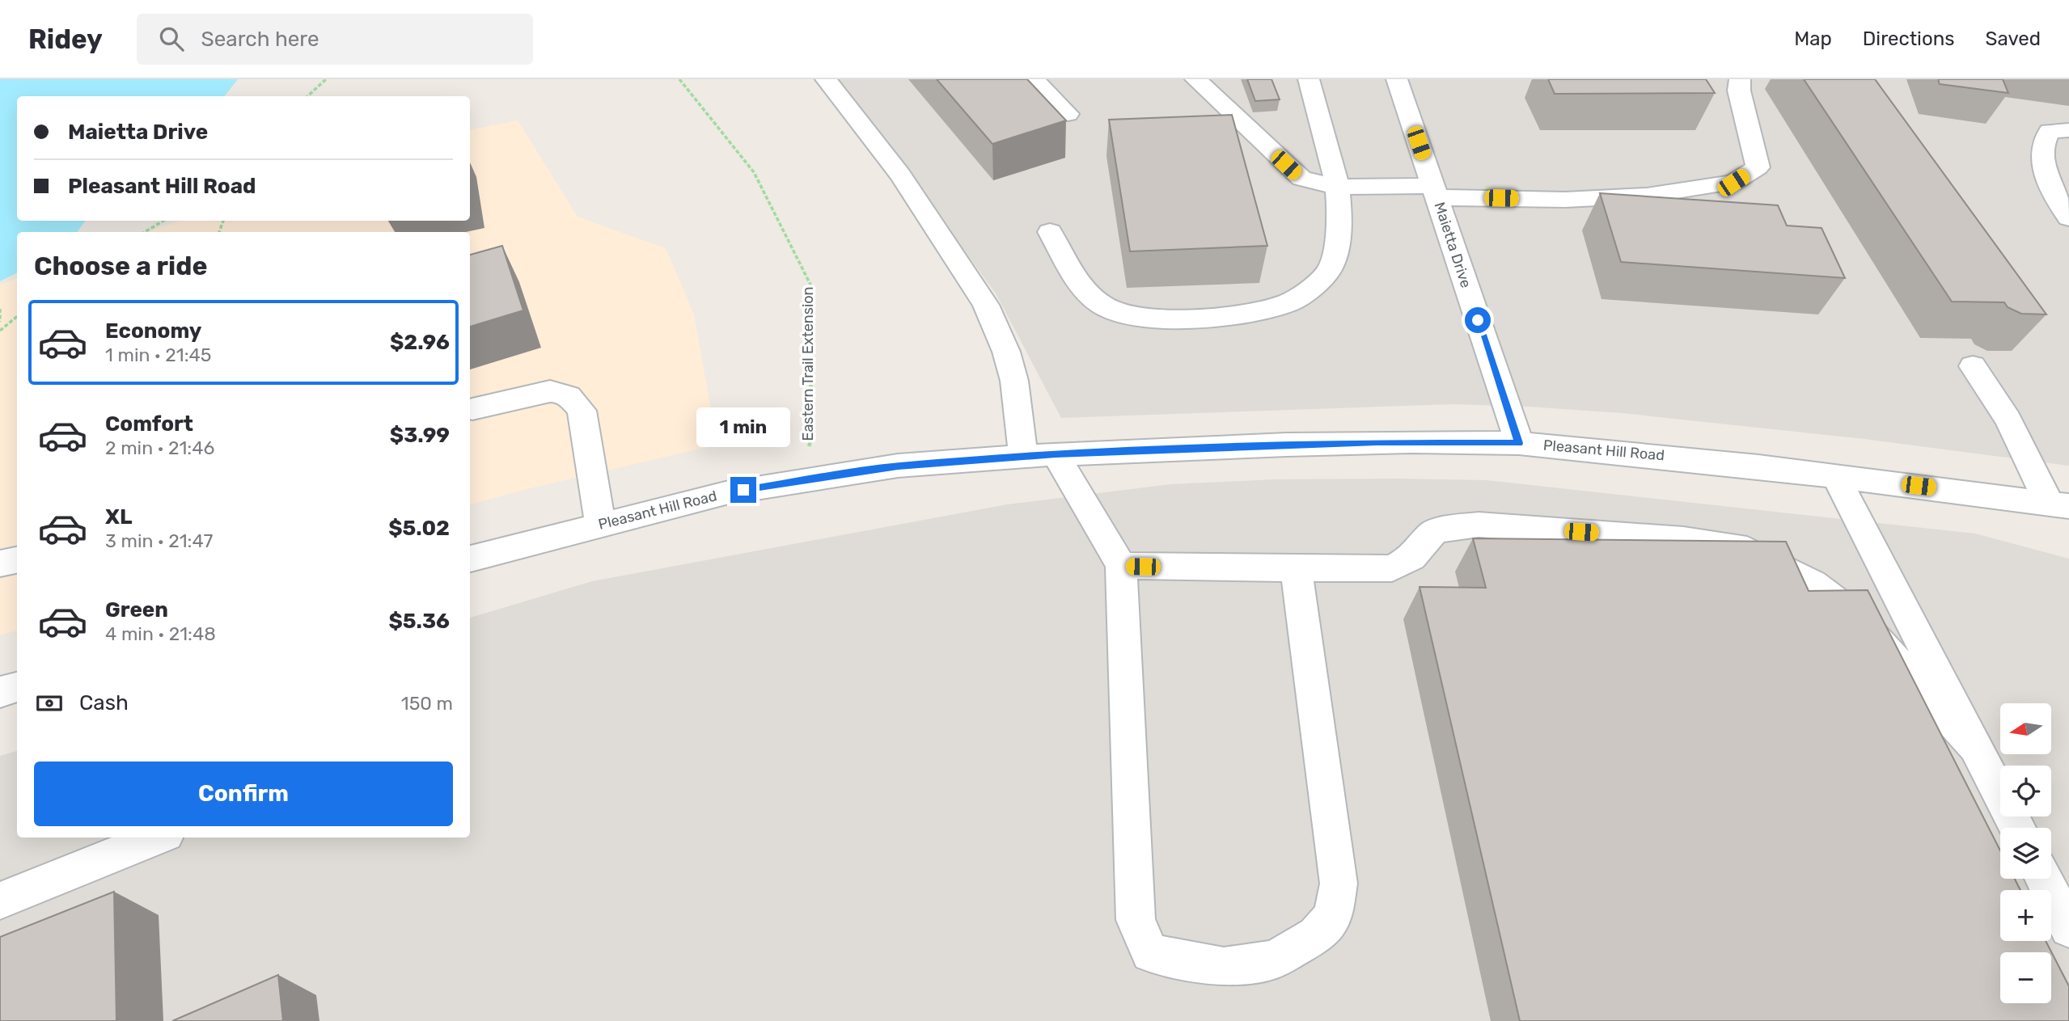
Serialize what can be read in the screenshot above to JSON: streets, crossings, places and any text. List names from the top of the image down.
{
  "streets": {
    "street": ["Maietta Drive", "Pleasant Hill Road"],
    "path": ["Eastern Trail Extension"]
  },
  "crossings": [
    ["Maietta Drive", "Pleasant Hill Road"],
    ["Eastern Trail Extension", "Pleasant Hill Road"]
  ],
  "north": "left",
  "page": {
    "header": "Ridey",
    "search": "Search here",
    "nav": ["Map", "Directions", "Saved"],
    "banner": ["Maietta Drive", "Pleasant Hill Road"],
    "heading": "Choose a ride",
    "list": [
      {
        "name": "Economy",
        "note": "1 min · 21:45",
        "value": "$2.96"
      },
      {
        "name": "Comfort",
        "note": "2 min · 21:46",
        "value": "$3.99"
      },
      {
        "name": "XL",
        "note": "3 min · 21:47",
        "value": "$5.02"
      },
      {
        "name": "Green",
        "note": "4 min · 21:48",
        "value": "$5.36"
      }
    ],
    "bubble": "1 min",
    "pay": ["Cash", "150 m"],
    "map_buttons": ["+", "−"],
    "buttons": "Confirm"
  }
}
